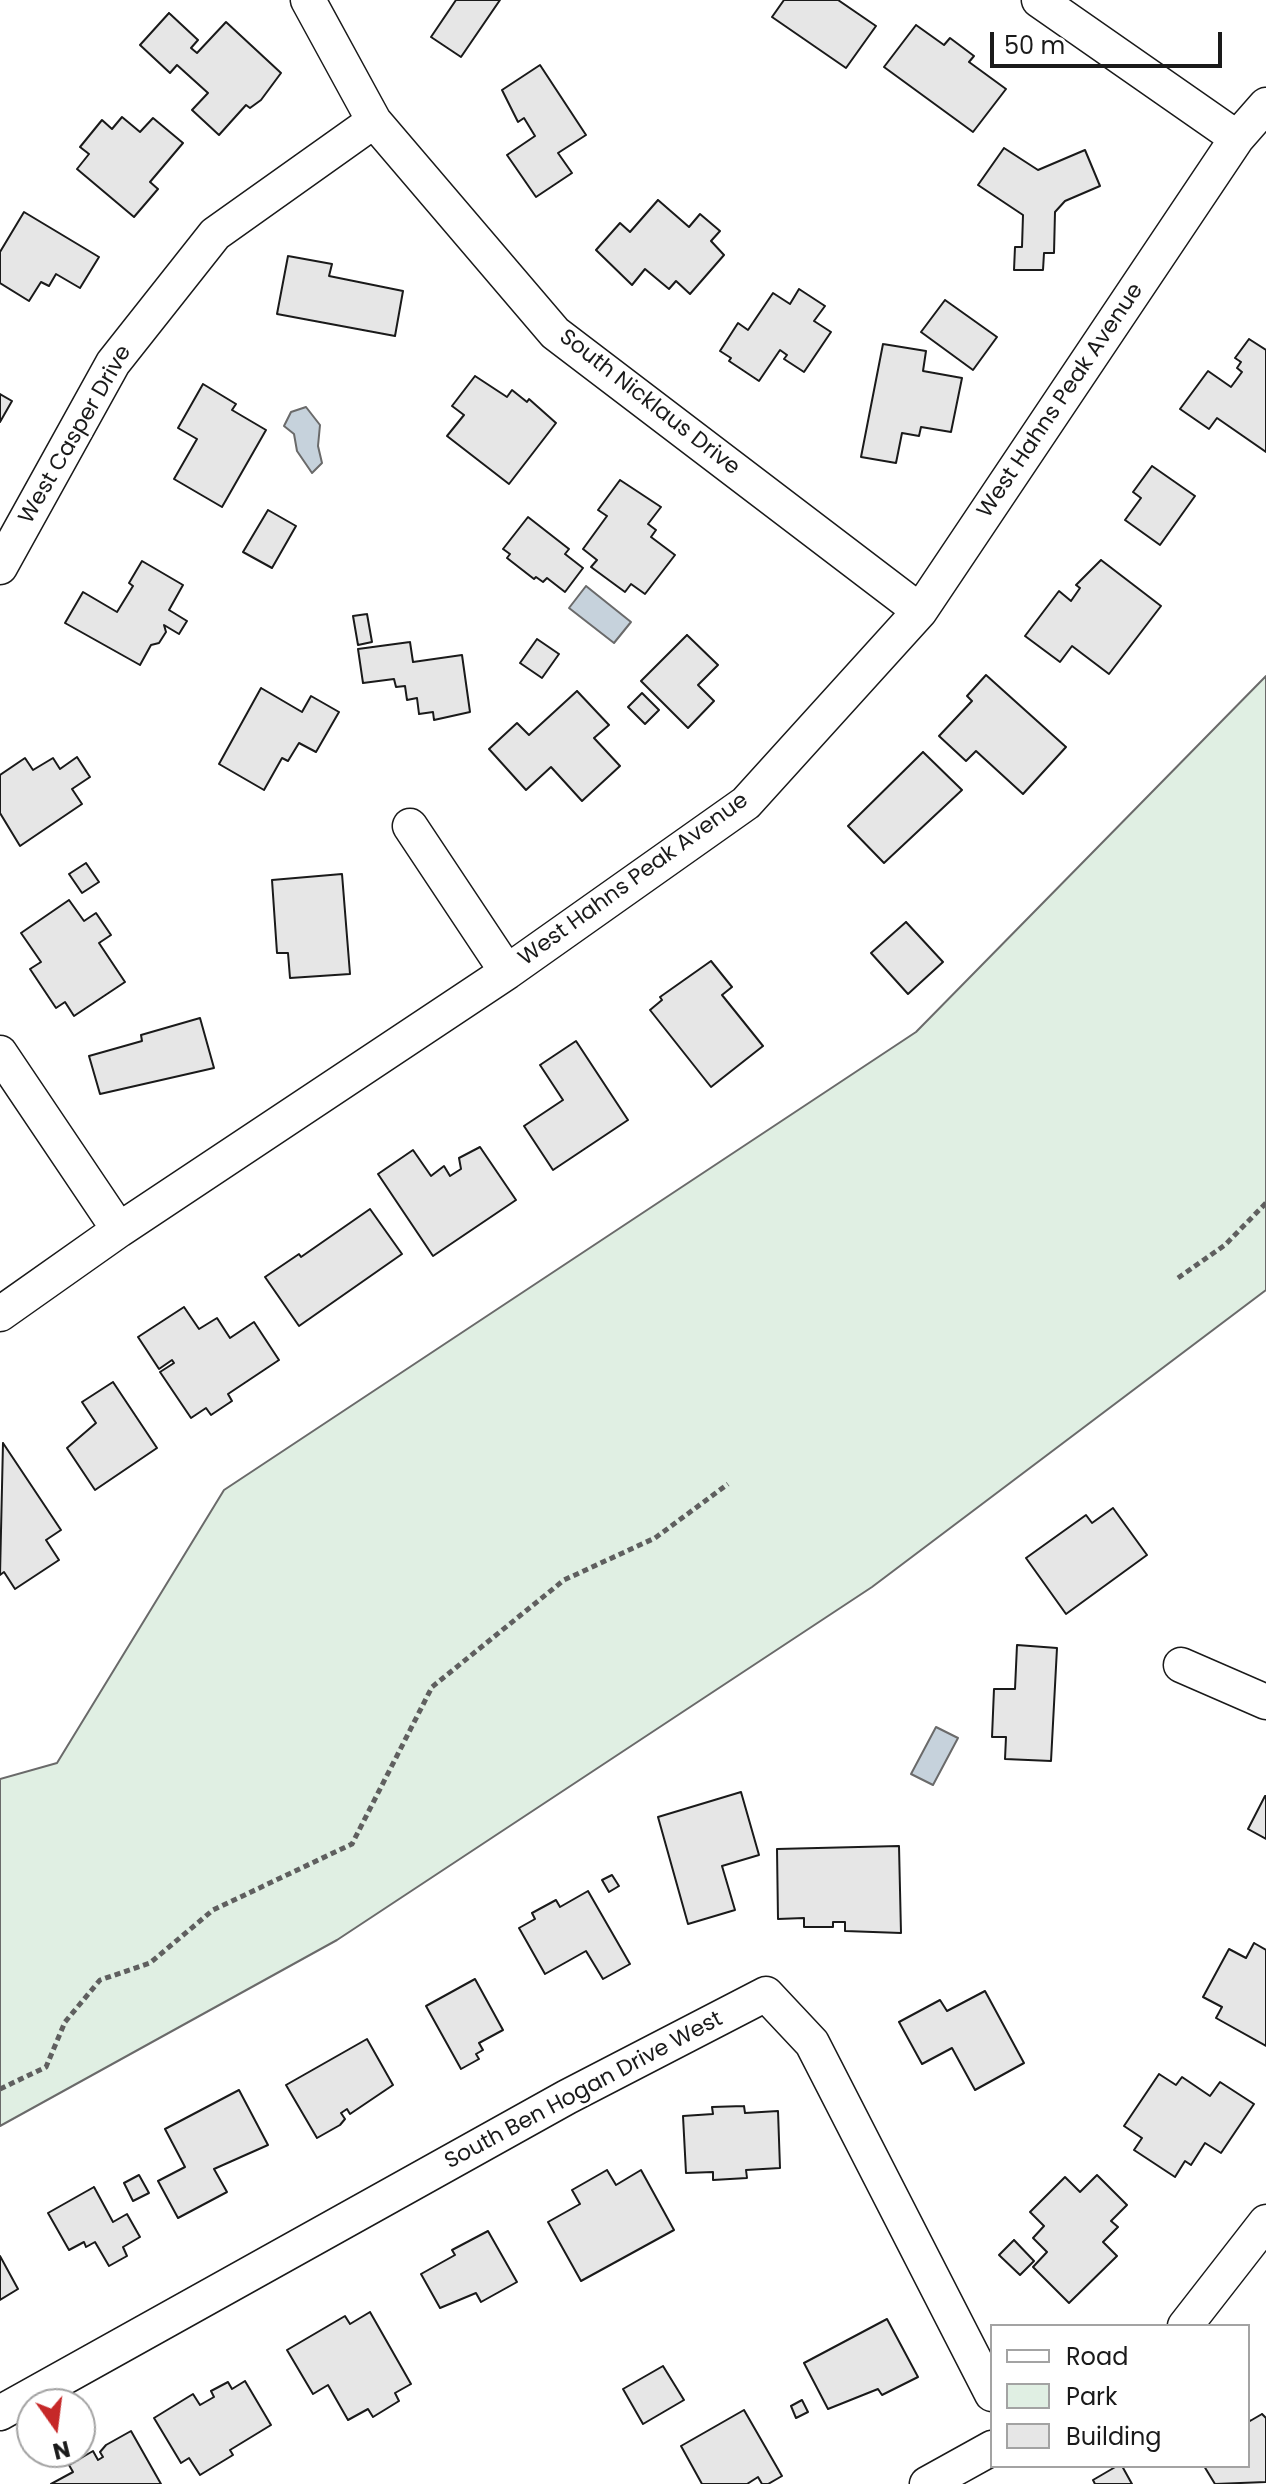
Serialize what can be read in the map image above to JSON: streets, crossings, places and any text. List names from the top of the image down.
{
  "streets": {
    "street": [
      "West Hahns Peak Avenue",
      "South Nicklaus Drive",
      "West Casper Drive",
      "South Ben Hogan Drive West"
    ]
  },
  "crossings": [
    ["West Hahns Peak Avenue", "South Nicklaus Drive"],
    ["South Nicklaus Drive", "West Casper Drive"]
  ],
  "legend": ["Road", "Park", "Building"],
  "scale_bar": "50 m",
  "north": "bottom"
}
